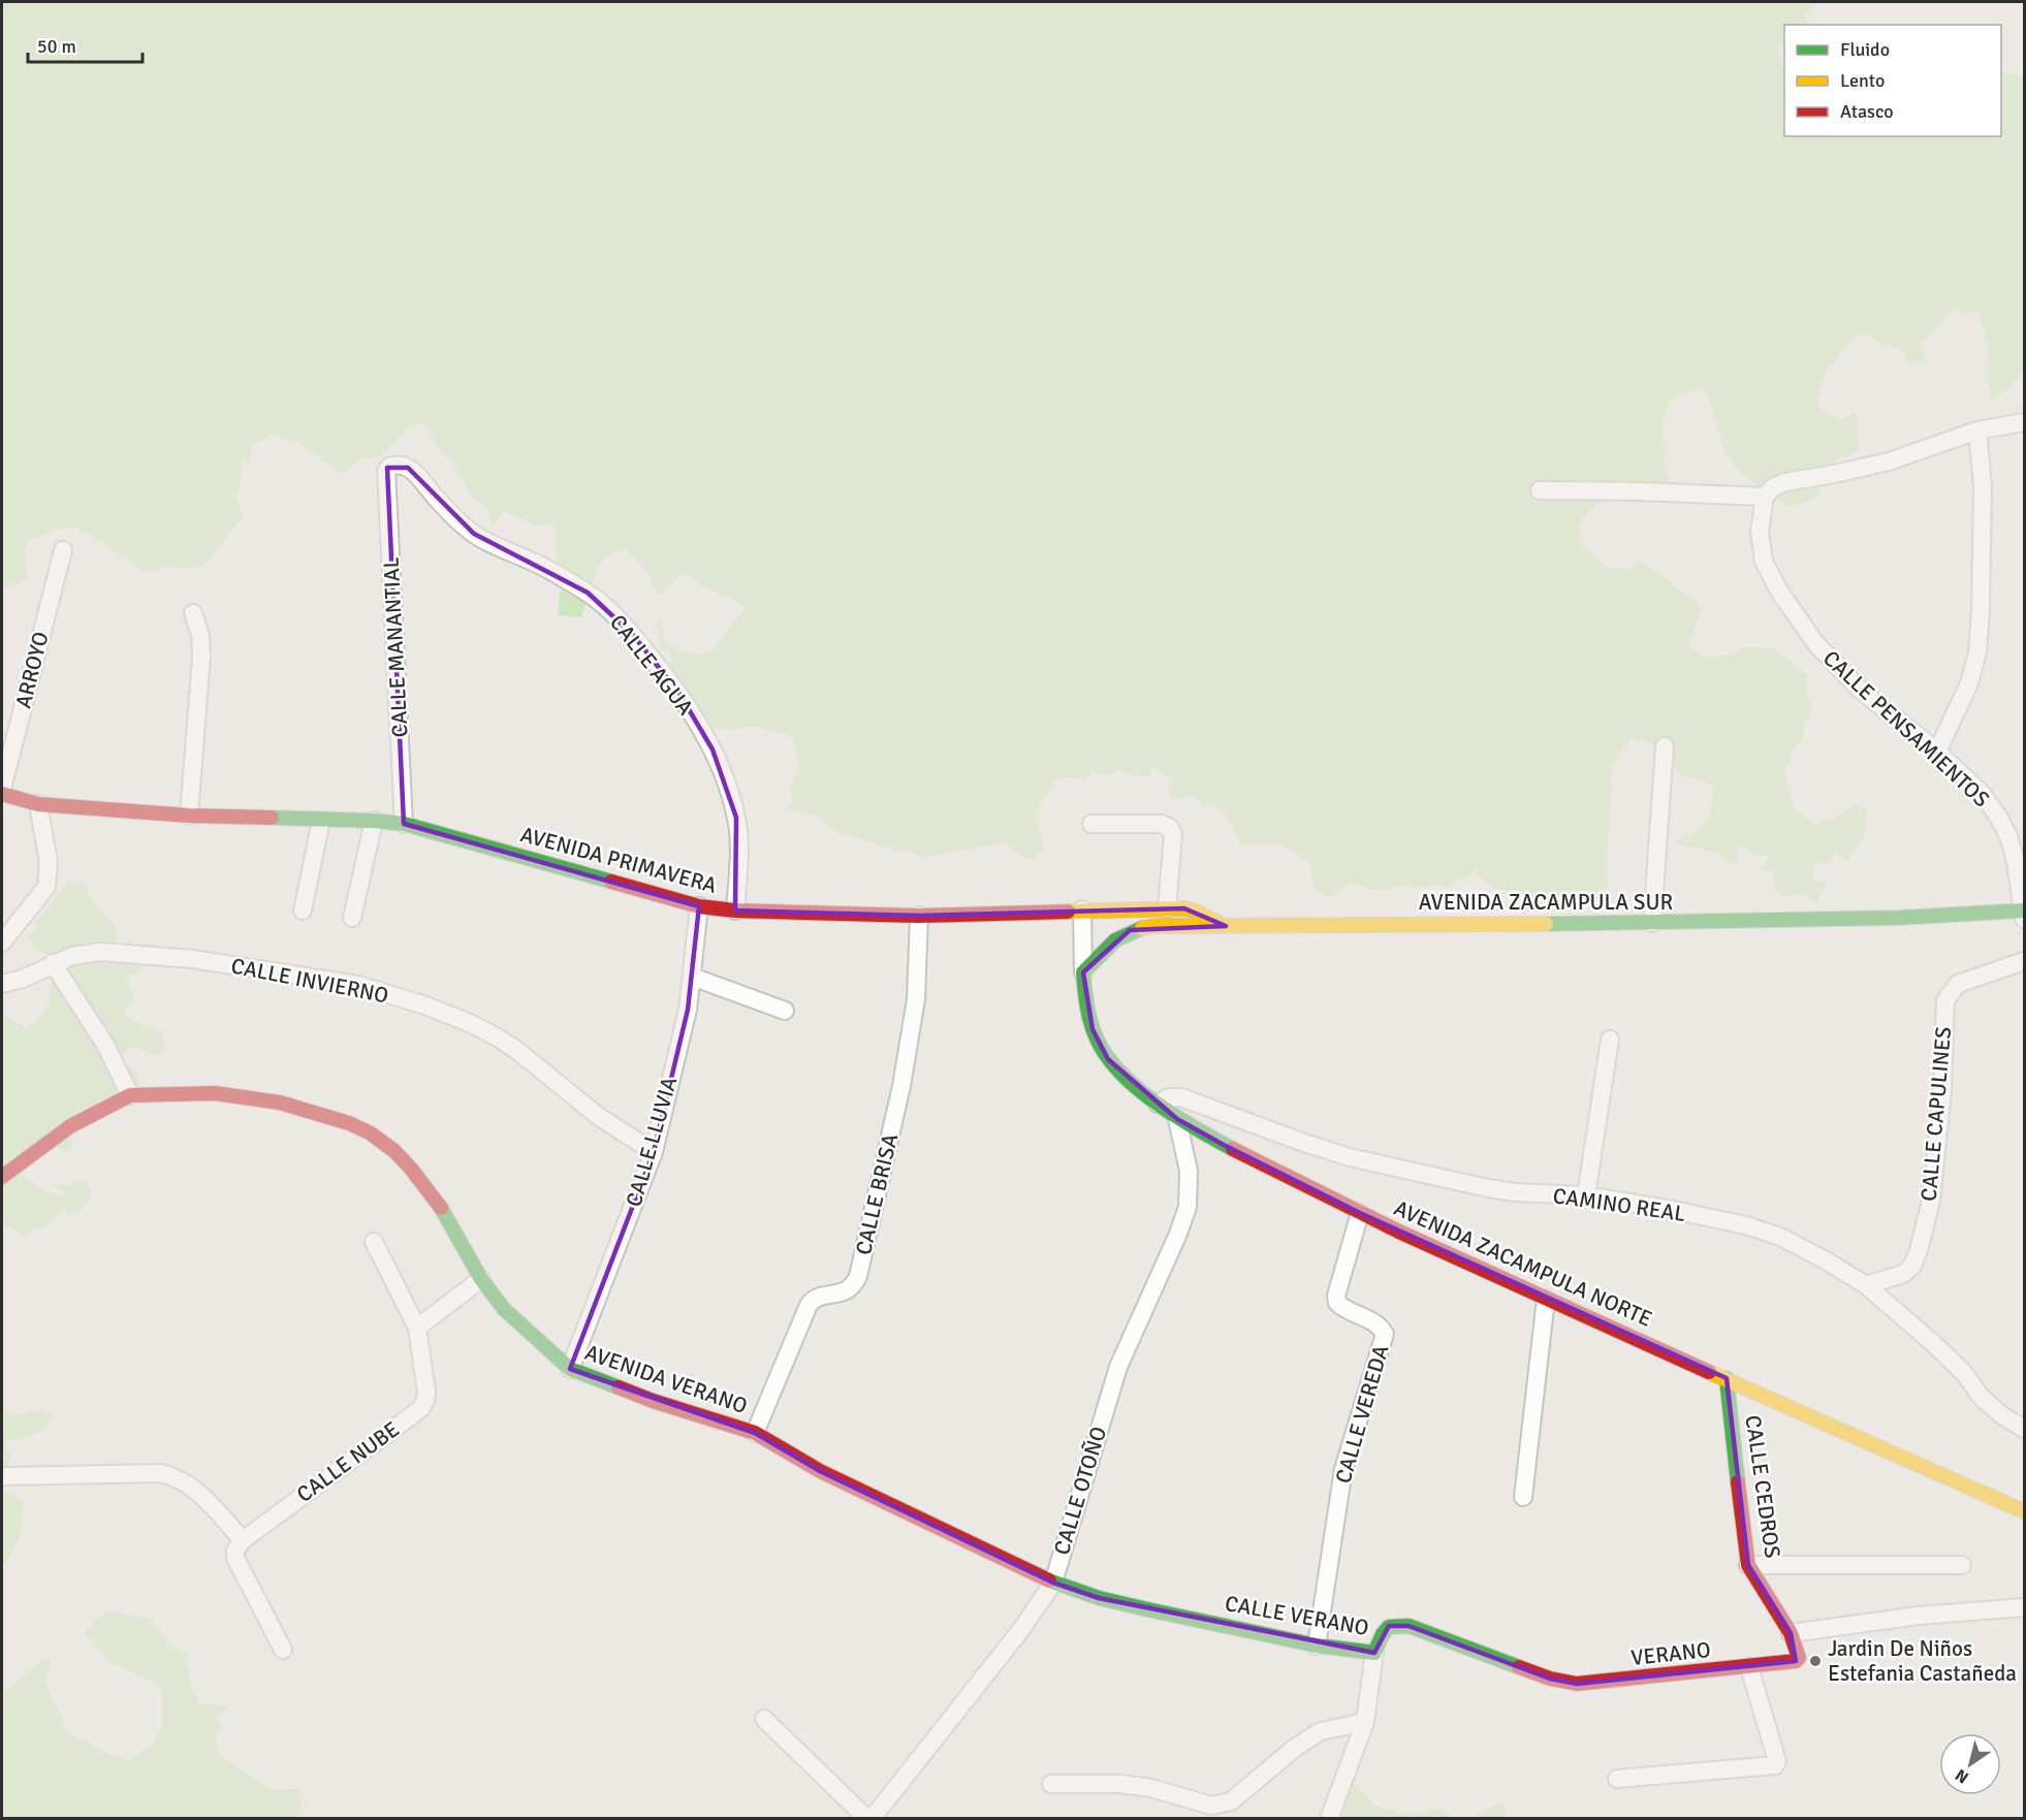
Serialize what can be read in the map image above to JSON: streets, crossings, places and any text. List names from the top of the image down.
{
  "streets": {
    "street": [
      "CALLE MANANTIAL",
      "CALLE AGUA",
      "ARROYO",
      "CALLE PENSAMIENTOS",
      "AVENIDA PRIMAVERA",
      "AVENIDA ZACAMPULA SUR",
      "CALLE INVIERNO",
      "CALLE CAPULINES",
      "CALLE LLUVIA",
      "CALLE BRISA",
      "CAMINO REAL",
      "AVENIDA ZACAMPULA NORTE",
      "AVENIDA VERANO",
      "CALLE VEREDA",
      "CALLE NUBE",
      "CALLE CEDROS",
      "CALLE OTOÑO",
      "CALLE VERANO",
      "VERANO"
    ]
  },
  "crossings": [
    ["CALLE MANANTIAL", "CALLE AGUA"],
    ["CALLE MANANTIAL", "AVENIDA PRIMAVERA"],
    ["CALLE AGUA", "AVENIDA PRIMAVERA"],
    ["ARROYO", "AVENIDA PRIMAVERA"],
    ["CALLE PENSAMIENTOS", "AVENIDA ZACAMPULA SUR"],
    ["AVENIDA PRIMAVERA", "AVENIDA ZACAMPULA SUR"],
    ["AVENIDA PRIMAVERA", "CALLE LLUVIA"],
    ["AVENIDA PRIMAVERA", "CALLE BRISA"],
    ["AVENIDA ZACAMPULA SUR", "AVENIDA ZACAMPULA NORTE"],
    ["CALLE INVIERNO", "CALLE LLUVIA"],
    ["CALLE CAPULINES", "CAMINO REAL"],
    ["CALLE LLUVIA", "AVENIDA VERANO"],
    ["CALLE BRISA", "AVENIDA VERANO"],
    ["CAMINO REAL", "AVENIDA ZACAMPULA NORTE"],
    ["AVENIDA ZACAMPULA NORTE", "CALLE VEREDA"],
    ["AVENIDA ZACAMPULA NORTE", "CALLE CEDROS"],
    ["AVENIDA ZACAMPULA NORTE", "CALLE OTOÑO"],
    ["AVENIDA VERANO", "CALLE OTOÑO"],
    ["AVENIDA VERANO", "CALLE VERANO"],
    ["CALLE VEREDA", "CALLE VERANO"],
    ["CALLE CEDROS", "VERANO"],
    ["CALLE OTOÑO", "CALLE VERANO"],
    ["CALLE VERANO", "VERANO"]
  ],
  "places": ["Jardin De Niños Estefania Castañeda"],
  "legend": ["Fluido", "Lento", "Atasco"],
  "scale_bar": "50 m",
  "north": "bottom left"
}
